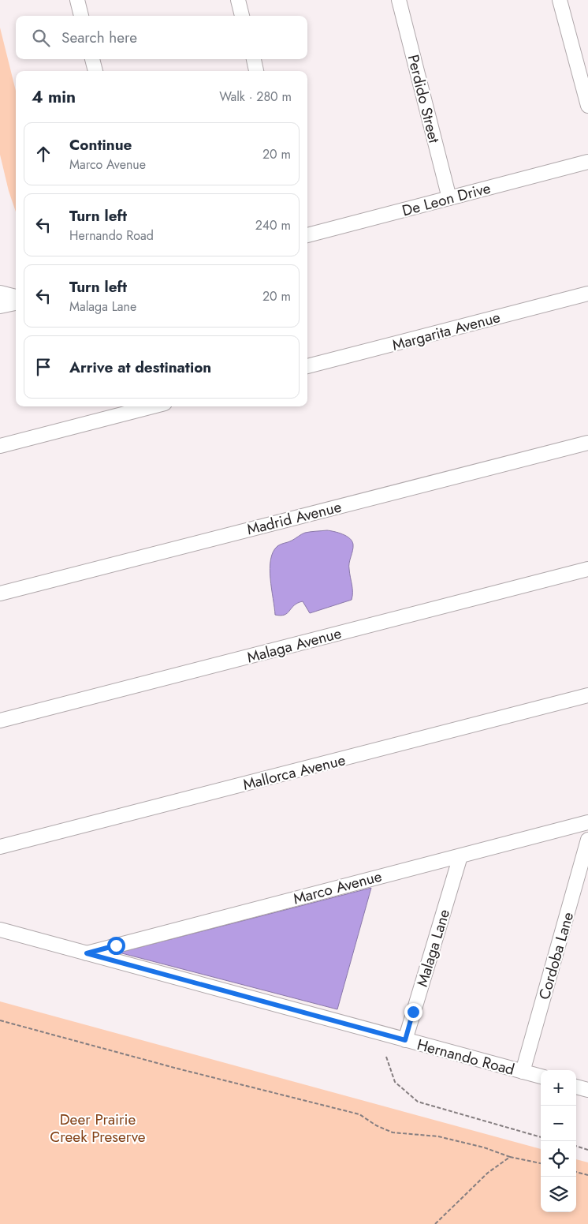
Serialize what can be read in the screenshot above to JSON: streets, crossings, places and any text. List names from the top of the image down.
{
  "streets": {
    "street": [
      "Perdido Street",
      "De Leon Drive",
      "Margarita Avenue",
      "Madrid Avenue",
      "Malaga Avenue",
      "Mallorca Avenue",
      "Marco Avenue",
      "Malaga Lane",
      "Cordoba Lane",
      "Hernando Road"
    ]
  },
  "crossings": [
    ["Perdido Street", "De Leon Drive"],
    ["Marco Avenue", "Malaga Lane"],
    ["Marco Avenue", "Hernando Road"],
    ["Malaga Lane", "Hernando Road"],
    ["Cordoba Lane", "Hernando Road"]
  ],
  "parks": ["Deer Prairie Creek Preserve"],
  "page": {
    "search": "Search here",
    "heading": ["4 min", "Walk · 280 m"],
    "list": [
      ["Continue", "Marco Avenue", "20 m"],
      ["Turn left", "Hernando Road", "240 m"],
      ["Turn left", "Malaga Lane", "20 m"],
      "Arrive at destination"
    ],
    "map_buttons": ["+", "−"]
  }
}
